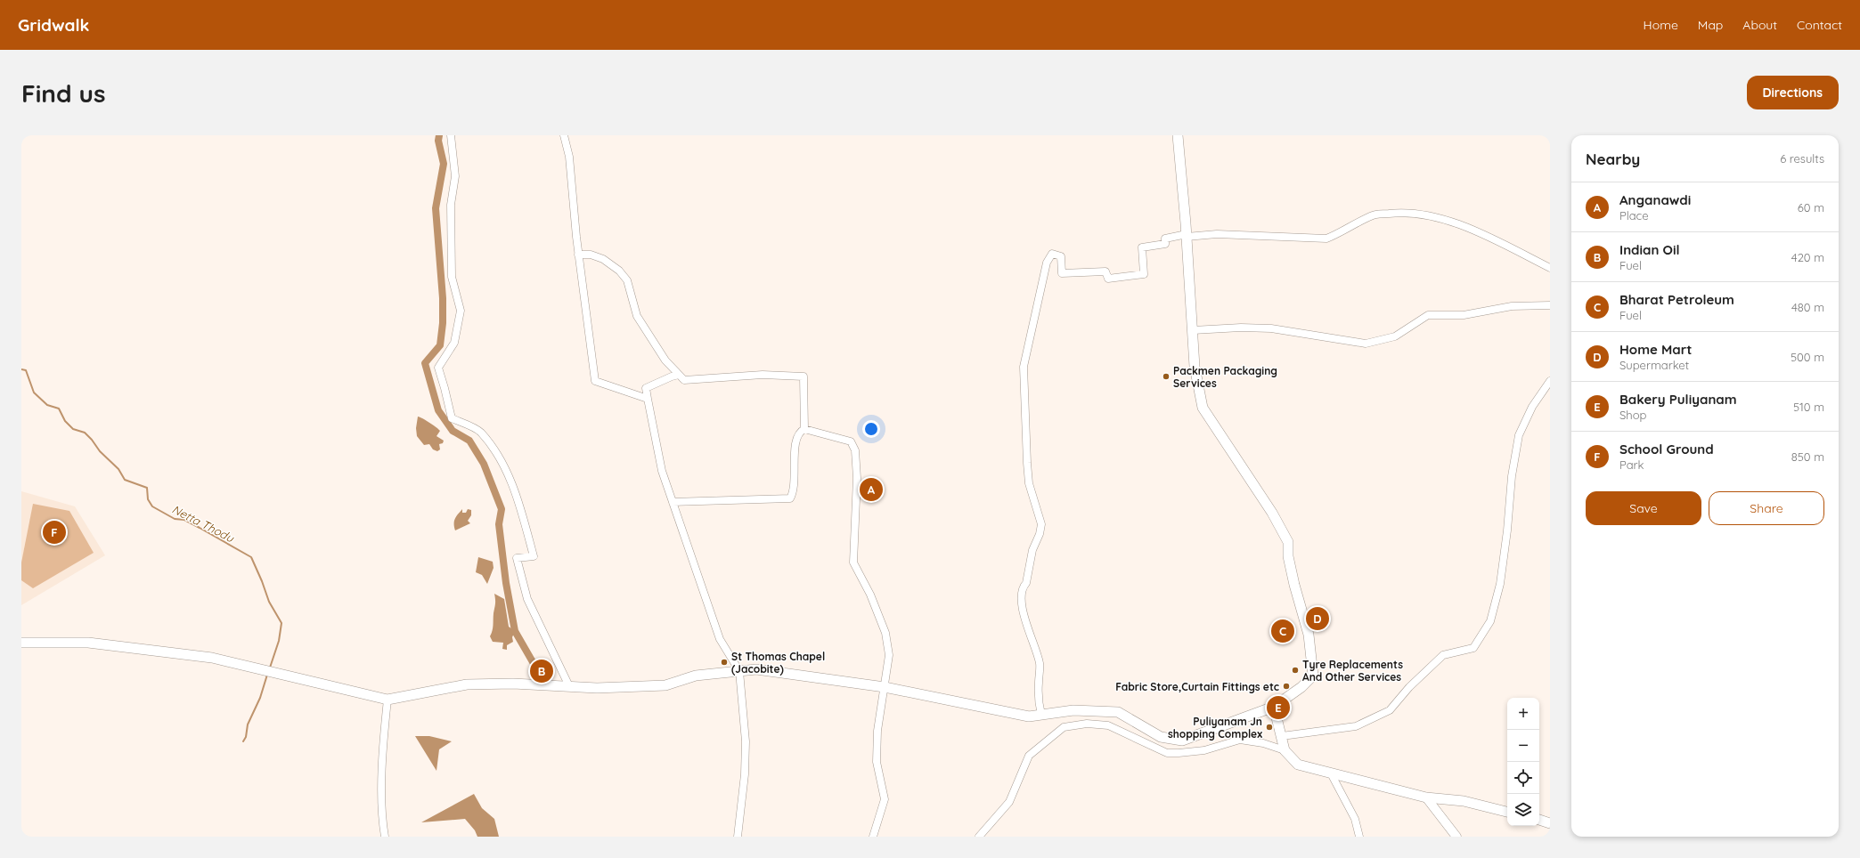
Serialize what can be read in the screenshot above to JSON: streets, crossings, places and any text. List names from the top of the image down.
{
  "water": ["Netta Thodu"],
  "places": [
    "Packmen Packaging Services",
    "St Thomas Chapel (Jacobite)",
    "Tyre Replacements And Other Services",
    "Fabric Store,Curtain Fittings etc",
    "Puliyanam Jn shopping Complex"
  ],
  "page": {
    "header": "Gridwalk",
    "nav": [
      "Home",
      "Map",
      "About",
      "Contact"
    ],
    "buttons": [
      "Directions",
      ["Save", "Share"]
    ],
    "title": "Find us",
    "heading": ["Nearby", "6 results"],
    "list": [
      {
        "mark": "A",
        "name": "Anganawdi",
        "note": "Place",
        "value": "60 m"
      },
      {
        "mark": "B",
        "name": "Indian Oil",
        "note": "Fuel",
        "value": "420 m"
      },
      {
        "mark": "C",
        "name": "Bharat Petroleum",
        "note": "Fuel",
        "value": "480 m"
      },
      {
        "mark": "D",
        "name": "Home Mart",
        "note": "Supermarket",
        "value": "500 m"
      },
      {
        "mark": "E",
        "name": "Bakery Puliyanam",
        "note": "Shop",
        "value": "510 m"
      },
      {
        "mark": "F",
        "name": "School Ground",
        "note": "Park",
        "value": "850 m"
      }
    ],
    "pins": [
      "A",
      "F",
      "D",
      "C",
      "B",
      "E"
    ],
    "map_buttons": ["+", "−"]
  }
}
